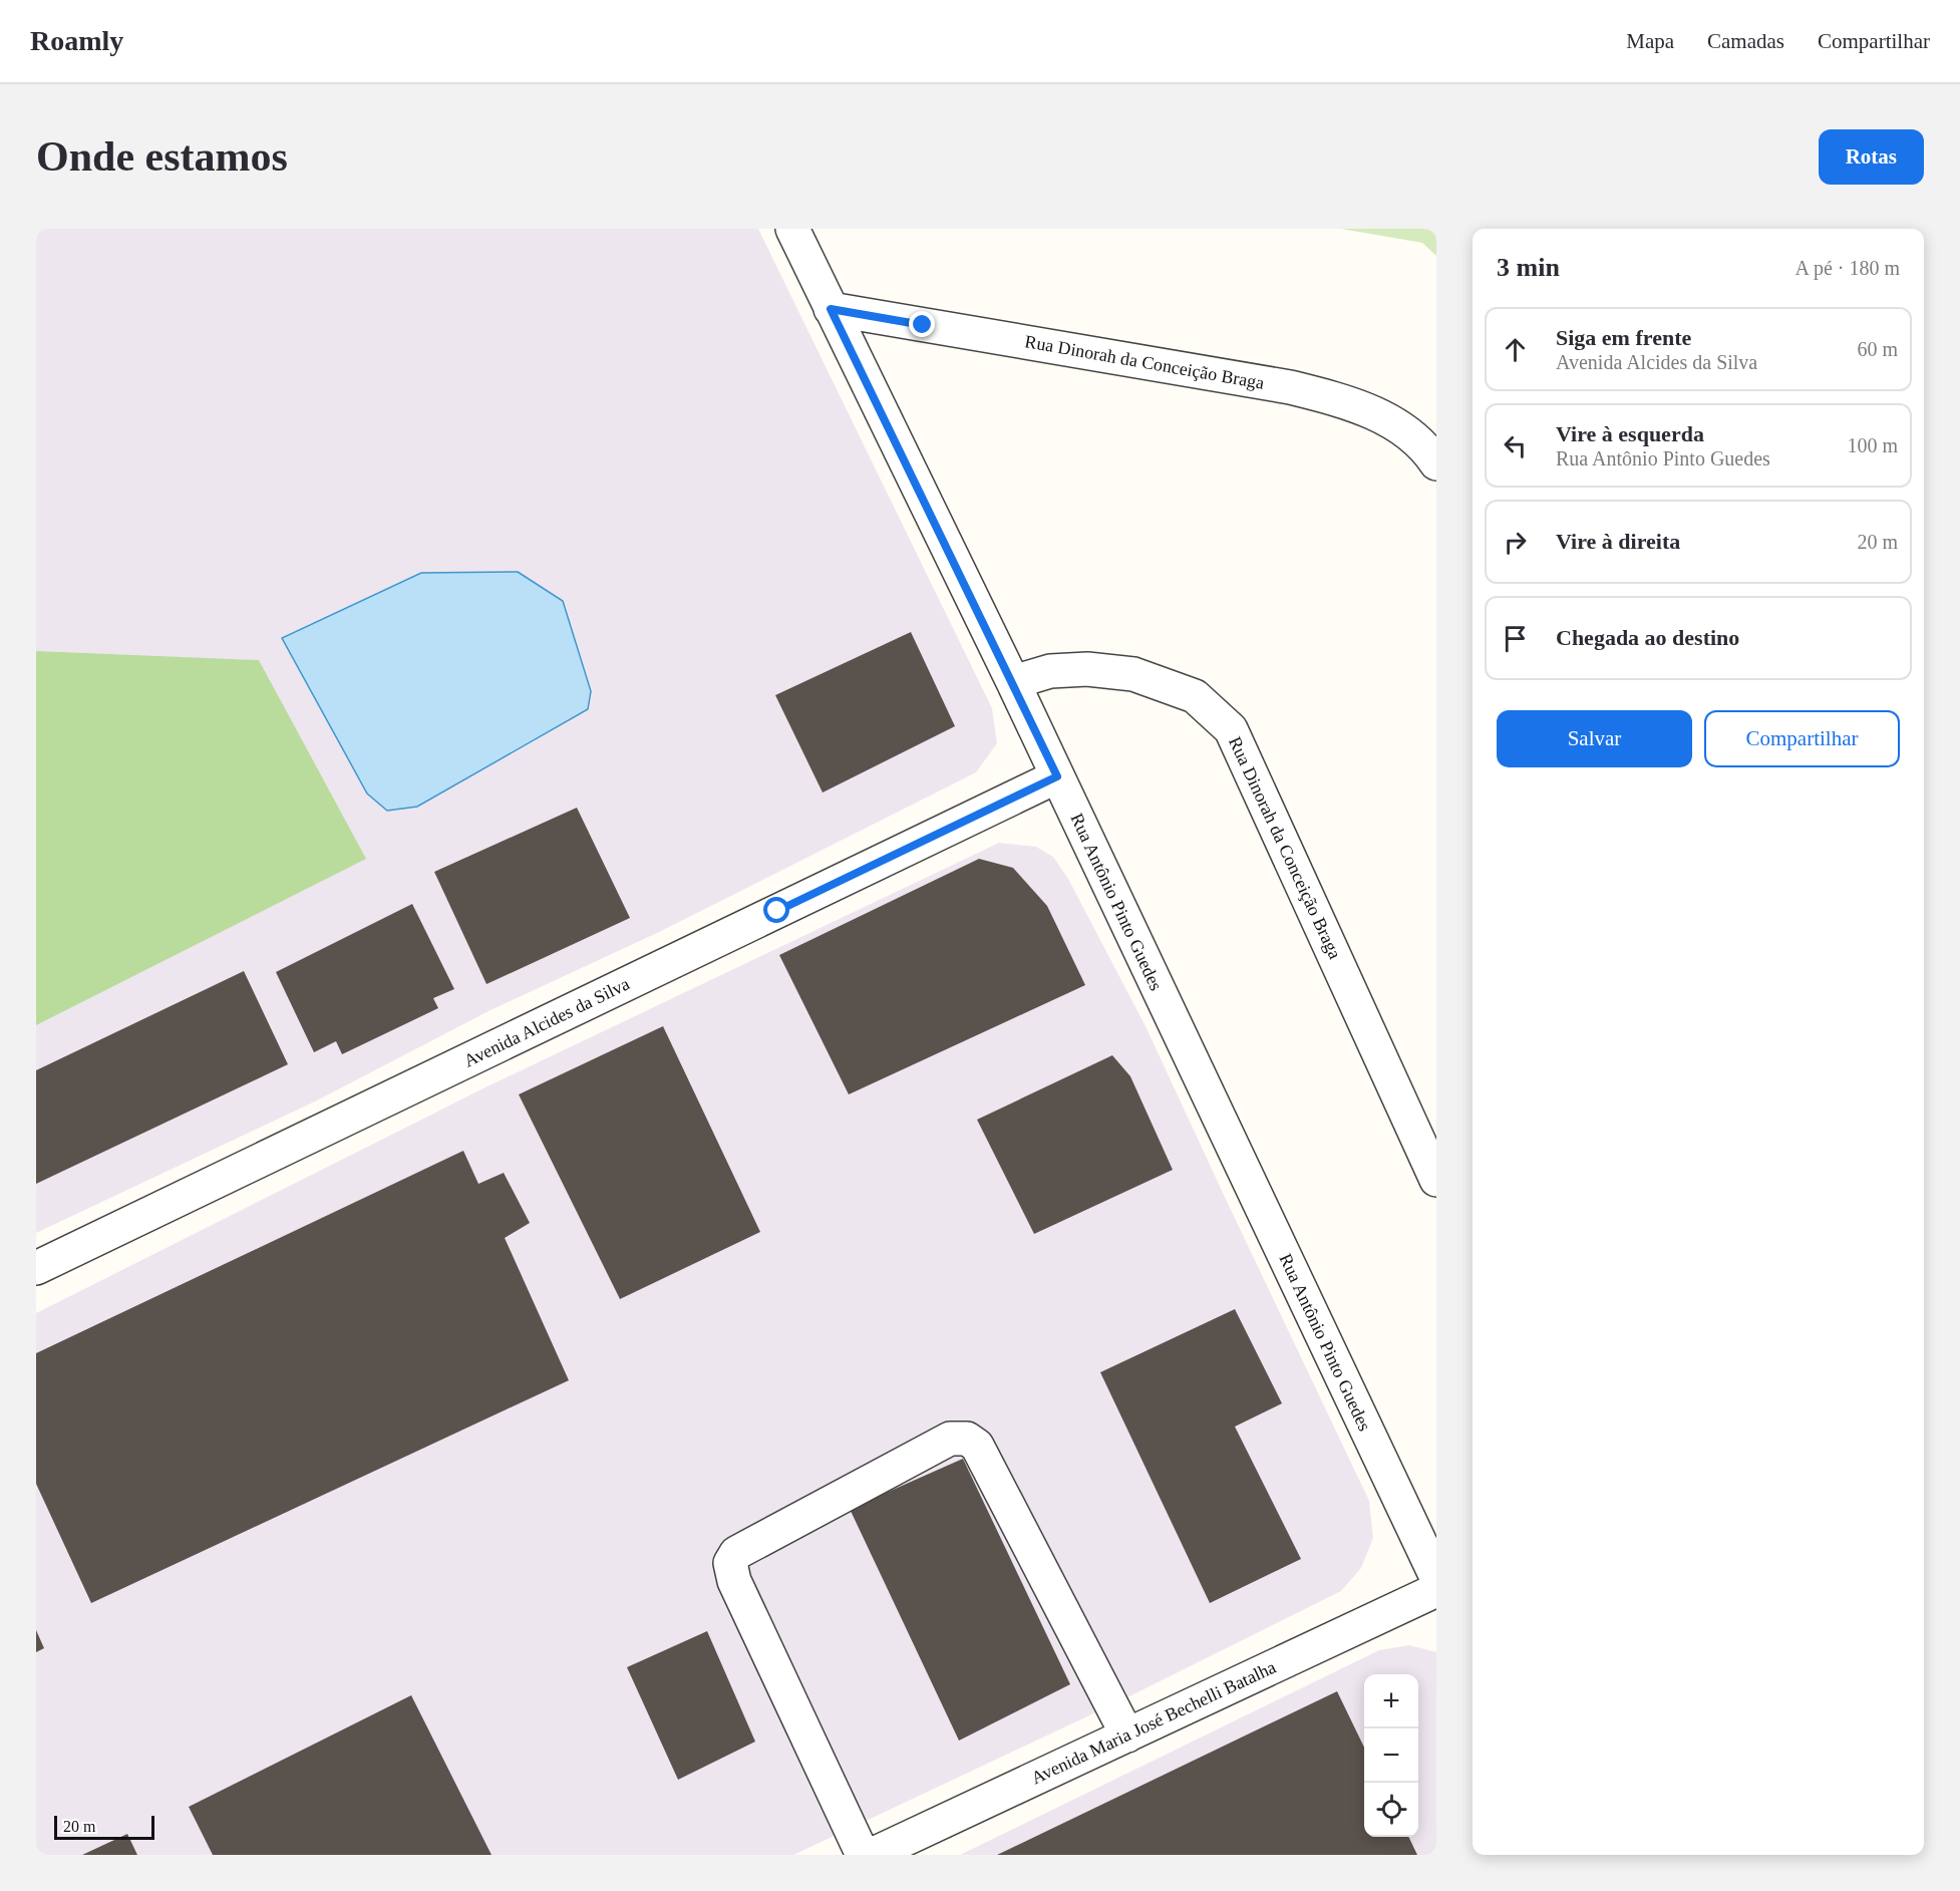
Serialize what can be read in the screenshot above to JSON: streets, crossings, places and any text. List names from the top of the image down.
{
  "streets": {
    "street": [
      "Rua Dinorah da Conceição Braga",
      "Rua Antônio Pinto Guedes",
      "Avenida Alcides da Silva",
      "Avenida Maria José Bechelli Batalha"
    ]
  },
  "crossings": [
    ["Rua Dinorah da Conceição Braga", "Rua Antônio Pinto Guedes"],
    ["Rua Antônio Pinto Guedes", "Avenida Alcides da Silva"]
  ],
  "scale_bar": "20 m",
  "page": {
    "header": "Roamly",
    "nav": ["Mapa", "Camadas", "Compartilhar"],
    "buttons": [
      "Rotas",
      ["Salvar", "Compartilhar"]
    ],
    "title": "Onde estamos",
    "heading": ["3 min", "A pé · 180 m"],
    "list": [
      ["Siga em frente", "Avenida Alcides da Silva", "60 m"],
      ["Vire à esquerda", "Rua Antônio Pinto Guedes", "100 m"],
      ["Vire à direita", "20 m"],
      "Chegada ao destino"
    ],
    "map_buttons": ["+", "−"],
    "scale": "20 m"
  }
}
